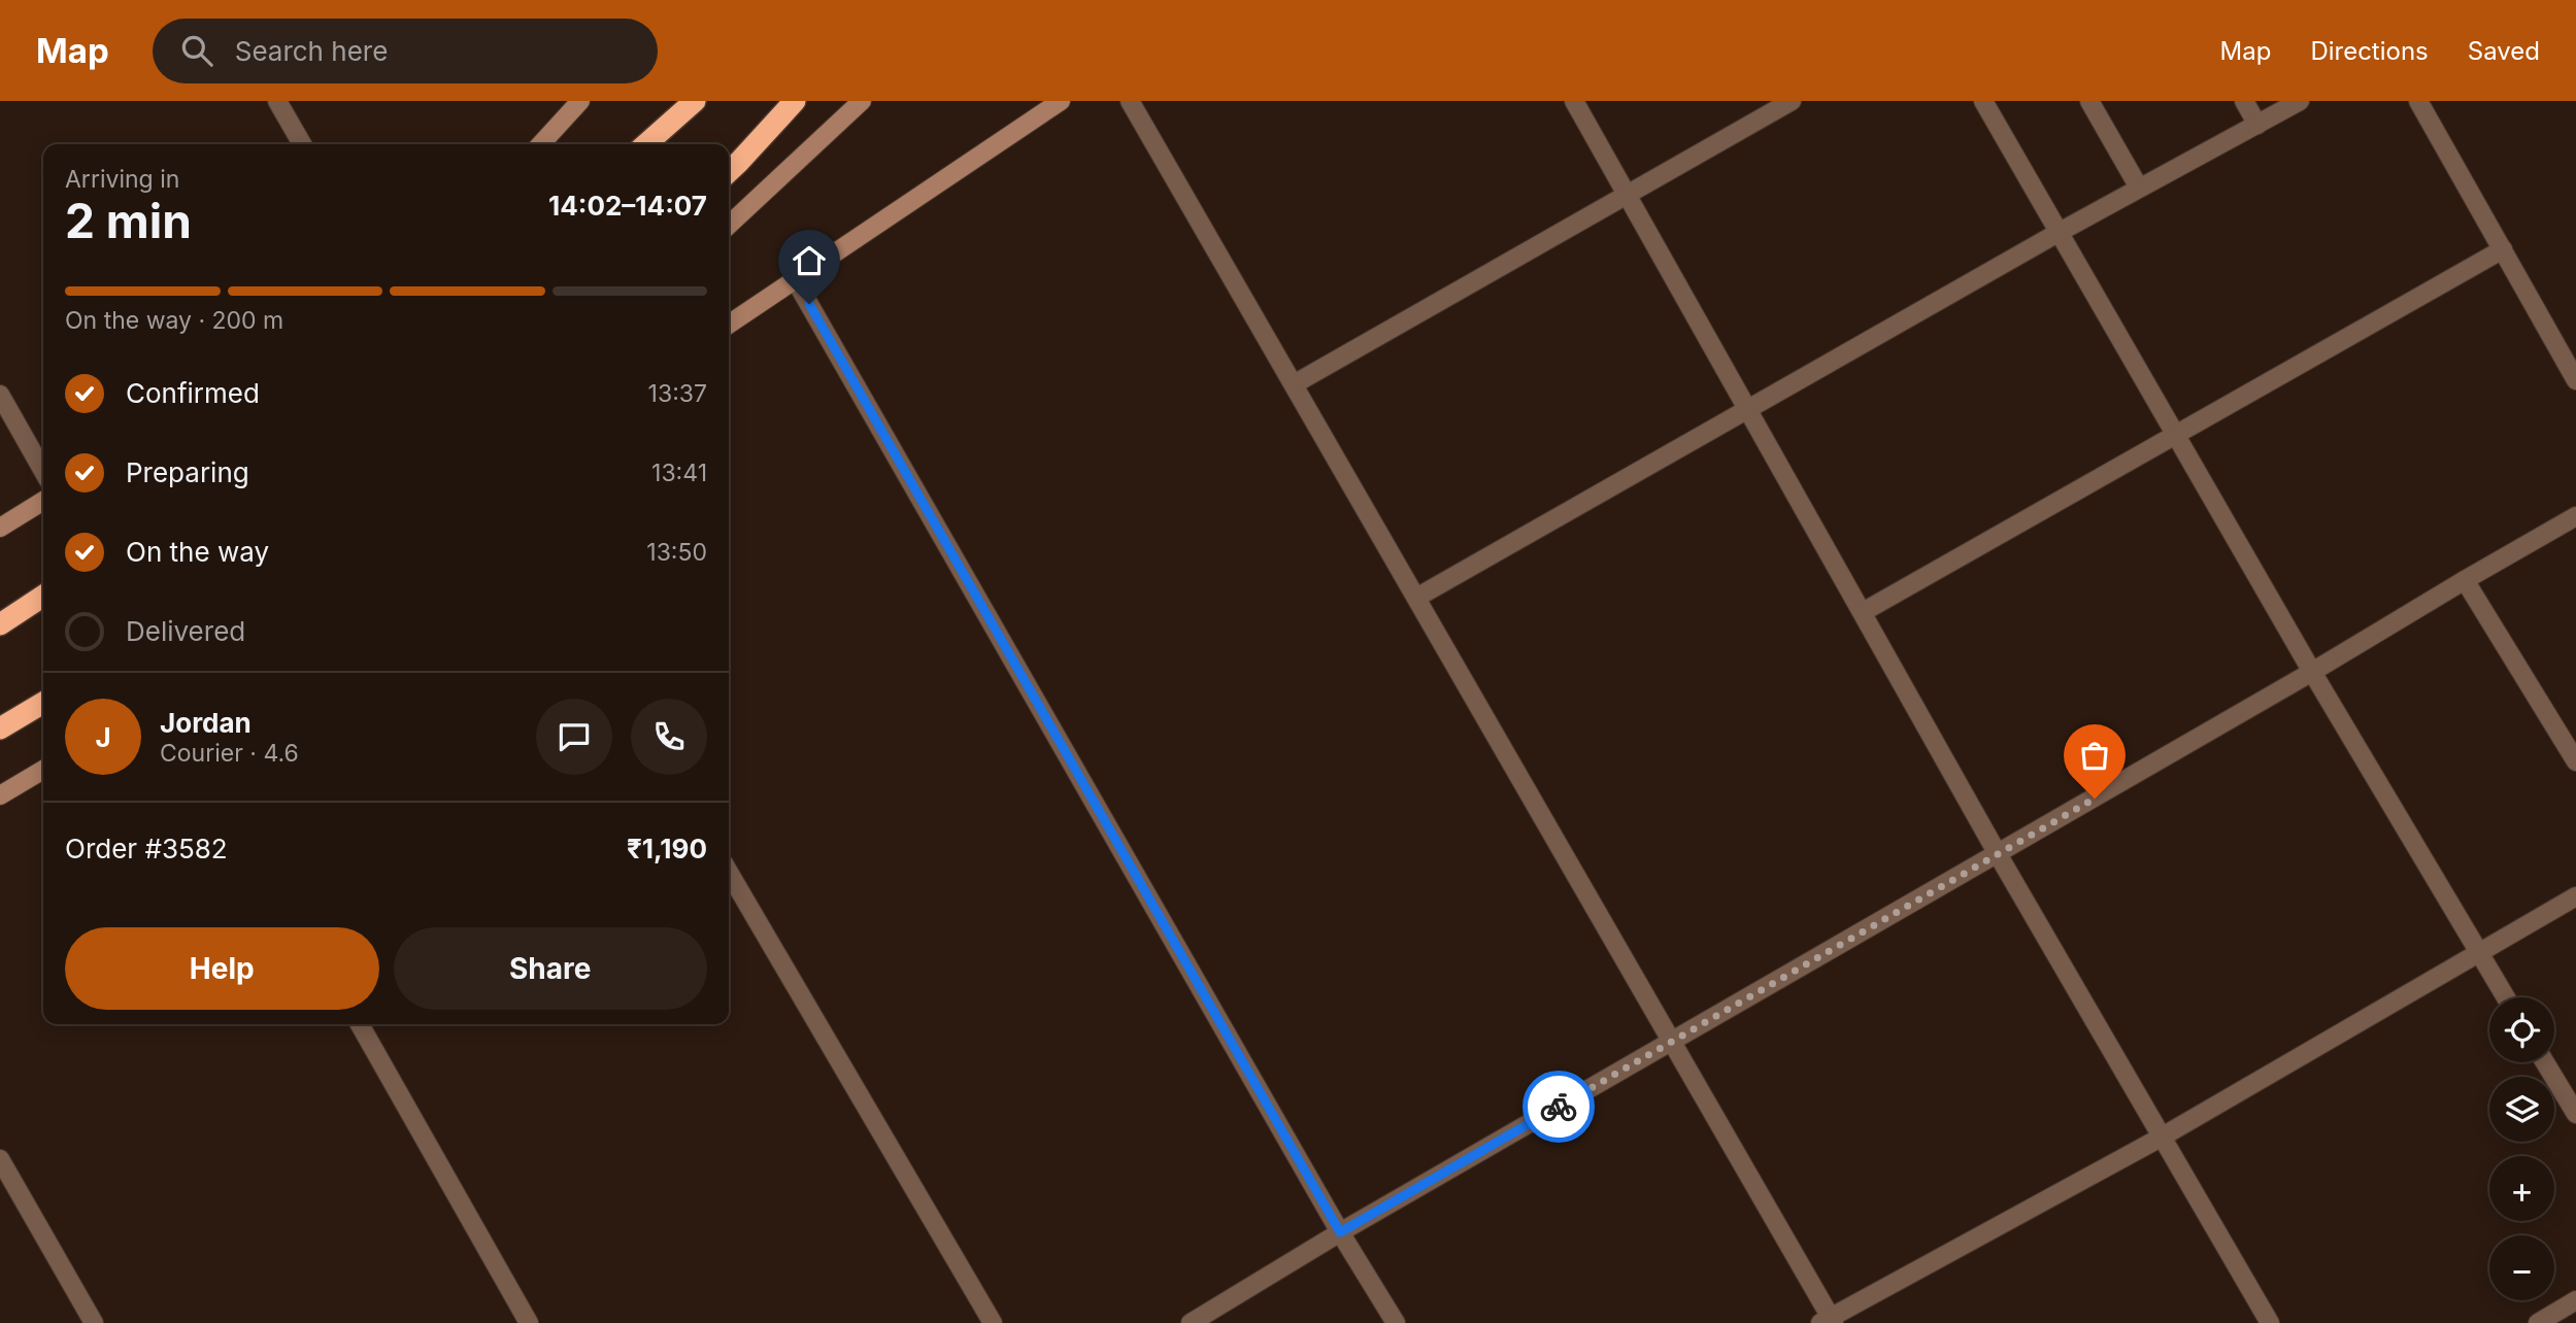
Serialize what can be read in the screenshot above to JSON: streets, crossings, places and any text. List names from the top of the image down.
{
  "page": {
    "header": "Map",
    "search": "Search here",
    "nav": ["Map", "Directions", "Saved"],
    "heading": ["2 min", "Arriving in", "14:02–14:07"],
    "panel": [
      "Jordan",
      "Courier · 4.6",
      "Order #3582",
      "₹1,190"
    ],
    "bar": "On the way · 200 m",
    "list": [
      ["Confirmed", "13:37"],
      ["Preparing", "13:41"],
      ["On the way", "13:50"],
      "Delivered"
    ],
    "round": "J",
    "buttons": ["Help", "Share"],
    "map_buttons": ["+", "−"]
  }
}
